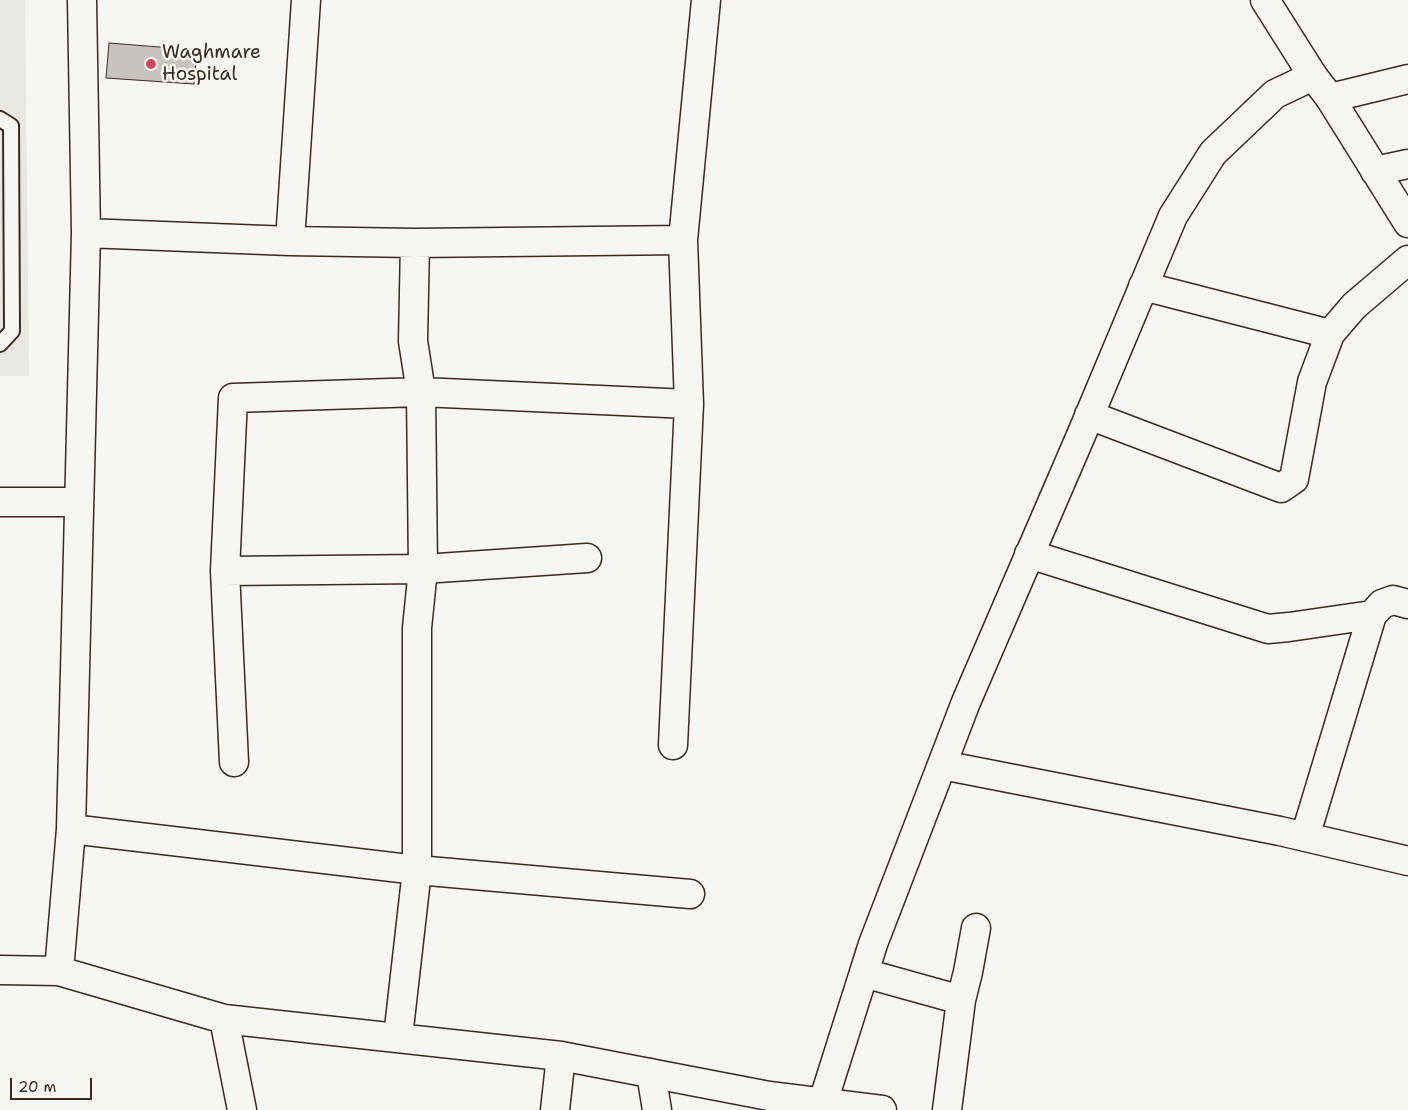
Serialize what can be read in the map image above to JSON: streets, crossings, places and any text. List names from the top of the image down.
{
  "places": ["Waghmare Hospital"],
  "scale_bar": "20 m"
}
